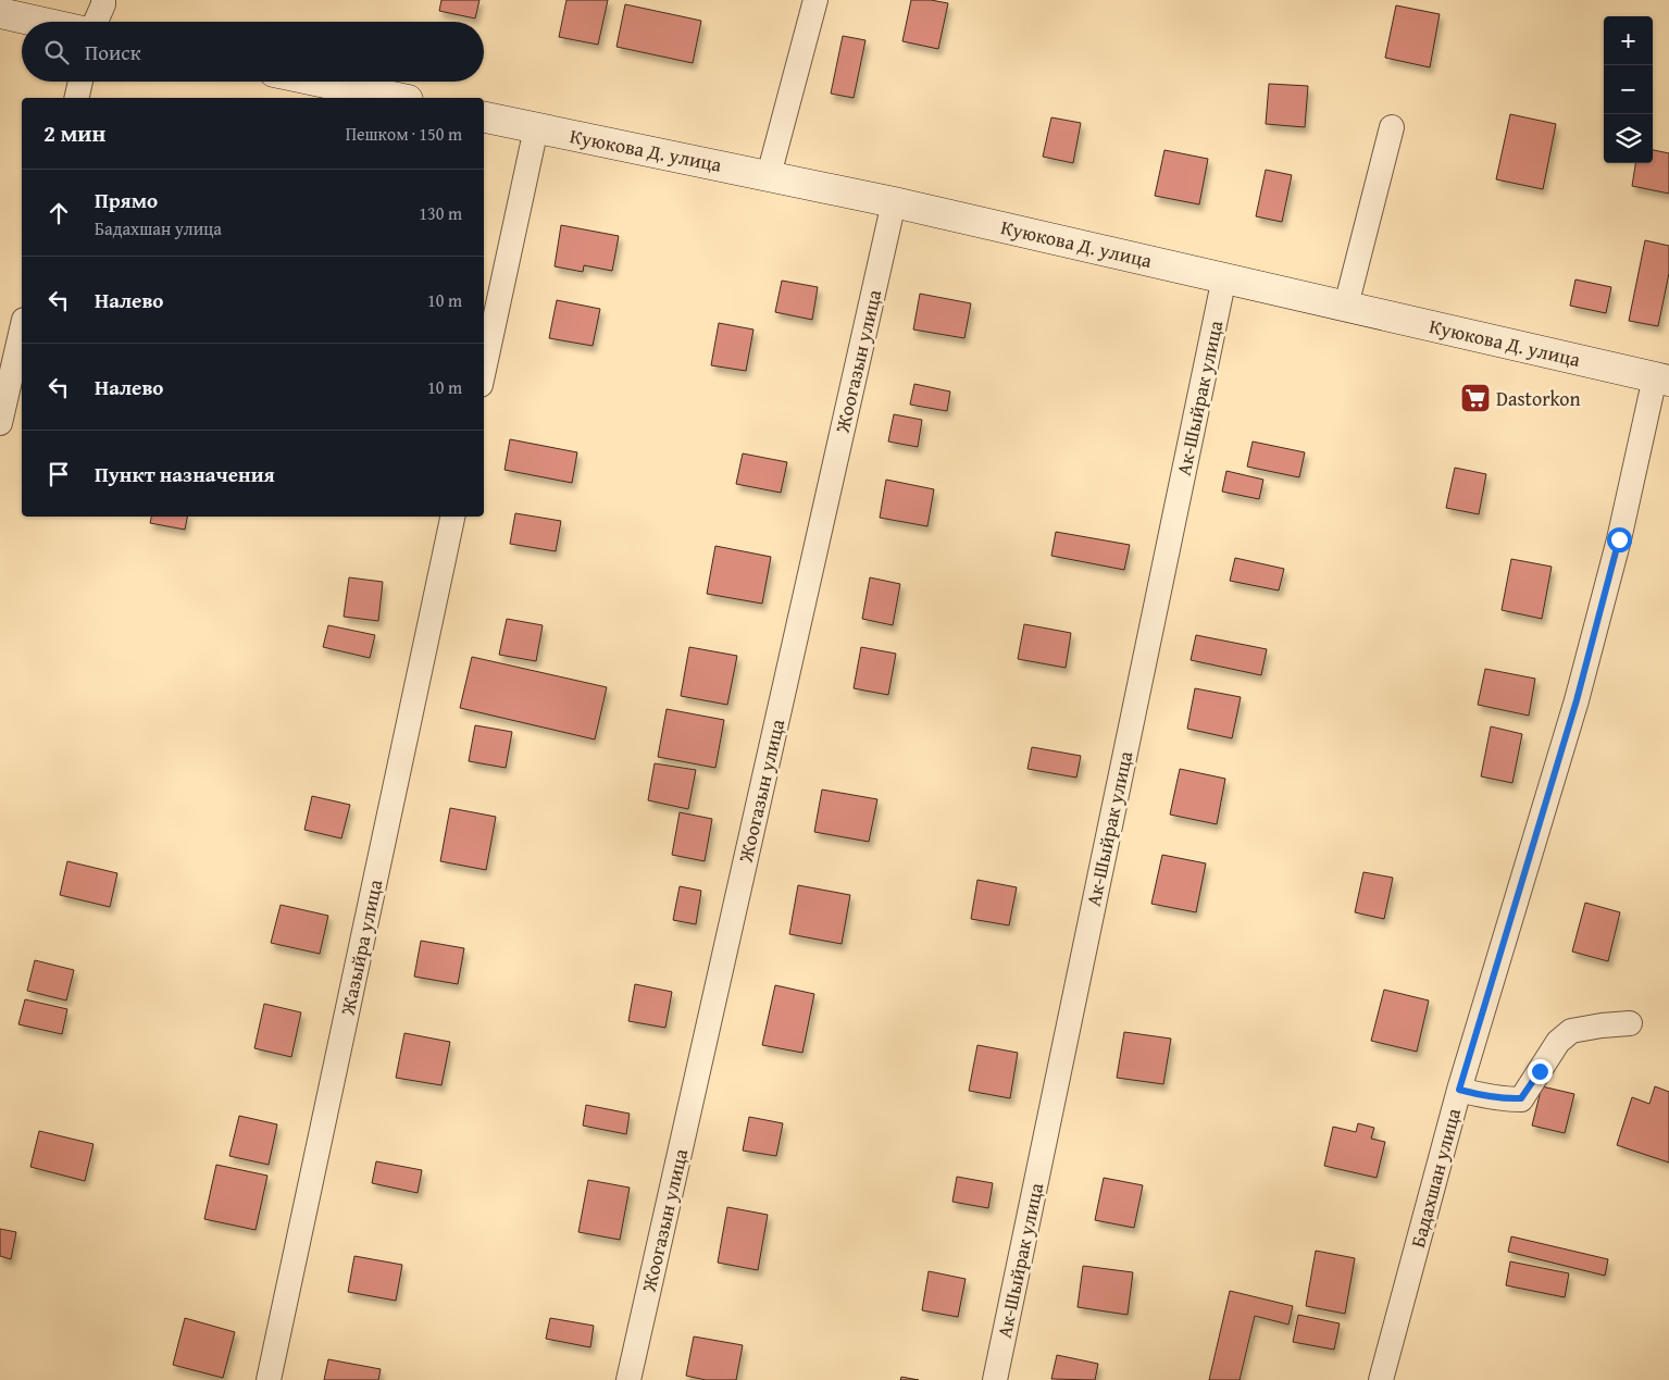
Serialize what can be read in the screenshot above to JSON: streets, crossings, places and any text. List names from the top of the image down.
{
  "streets": {
    "street": [
      "Куюкова Д. улица",
      "Жоогазын улица",
      "Ак-Шыйрак улица",
      "Жазыйра улица",
      "Бадахшан улица"
    ]
  },
  "crossings": [
    ["Куюкова Д. улица", "Жоогазын улица"],
    ["Куюкова Д. улица", "Ак-Шыйрак улица"],
    ["Куюкова Д. улица", "Бадахшан улица"]
  ],
  "places": {
    "supermarket": ["Dastorkon"]
  },
  "page": {
    "map_buttons": ["+", "−"],
    "search": "Поиск",
    "heading": ["2 мин", "Пешком · 150 m"],
    "list": [
      ["Прямо", "Бадахшан улица", "130 m"],
      ["Налево", "10 m"],
      ["Налево", "10 m"],
      "Пункт назначения"
    ]
  }
}
